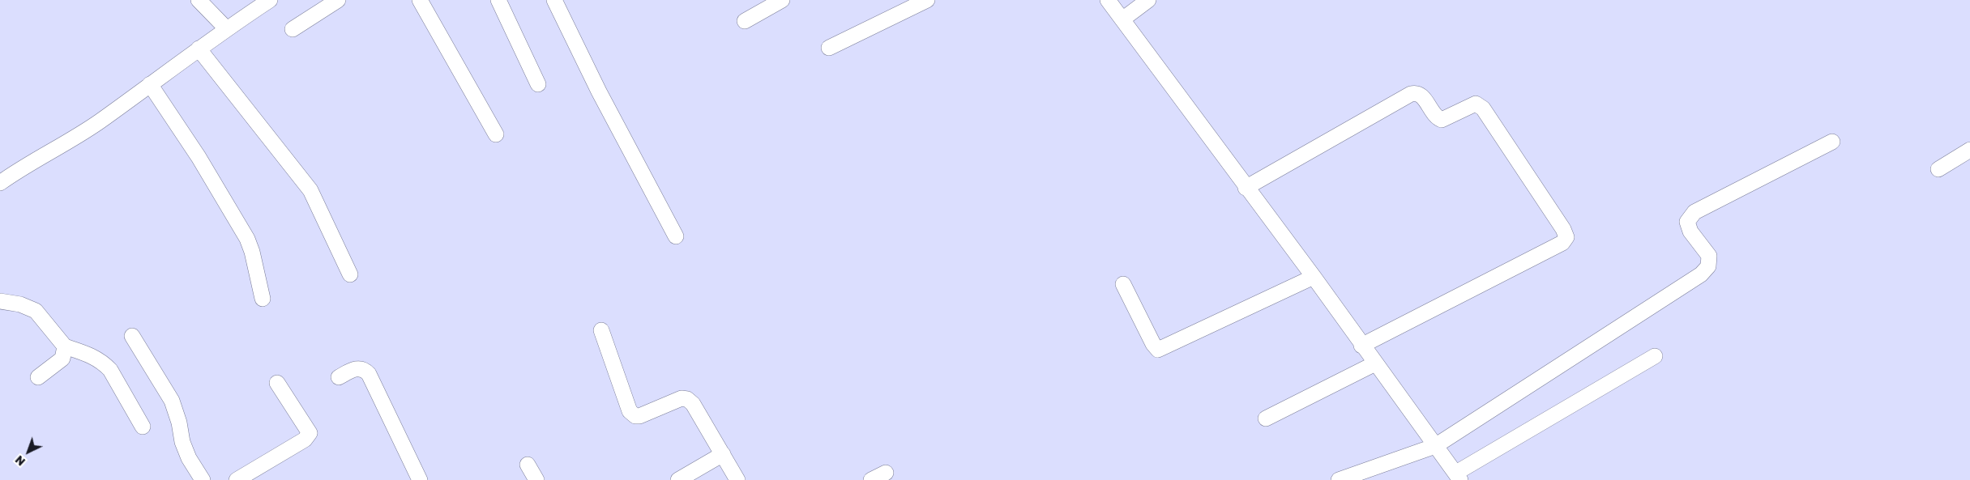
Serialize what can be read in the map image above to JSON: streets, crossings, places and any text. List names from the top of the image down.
{
  "north": "bottom left"
}
